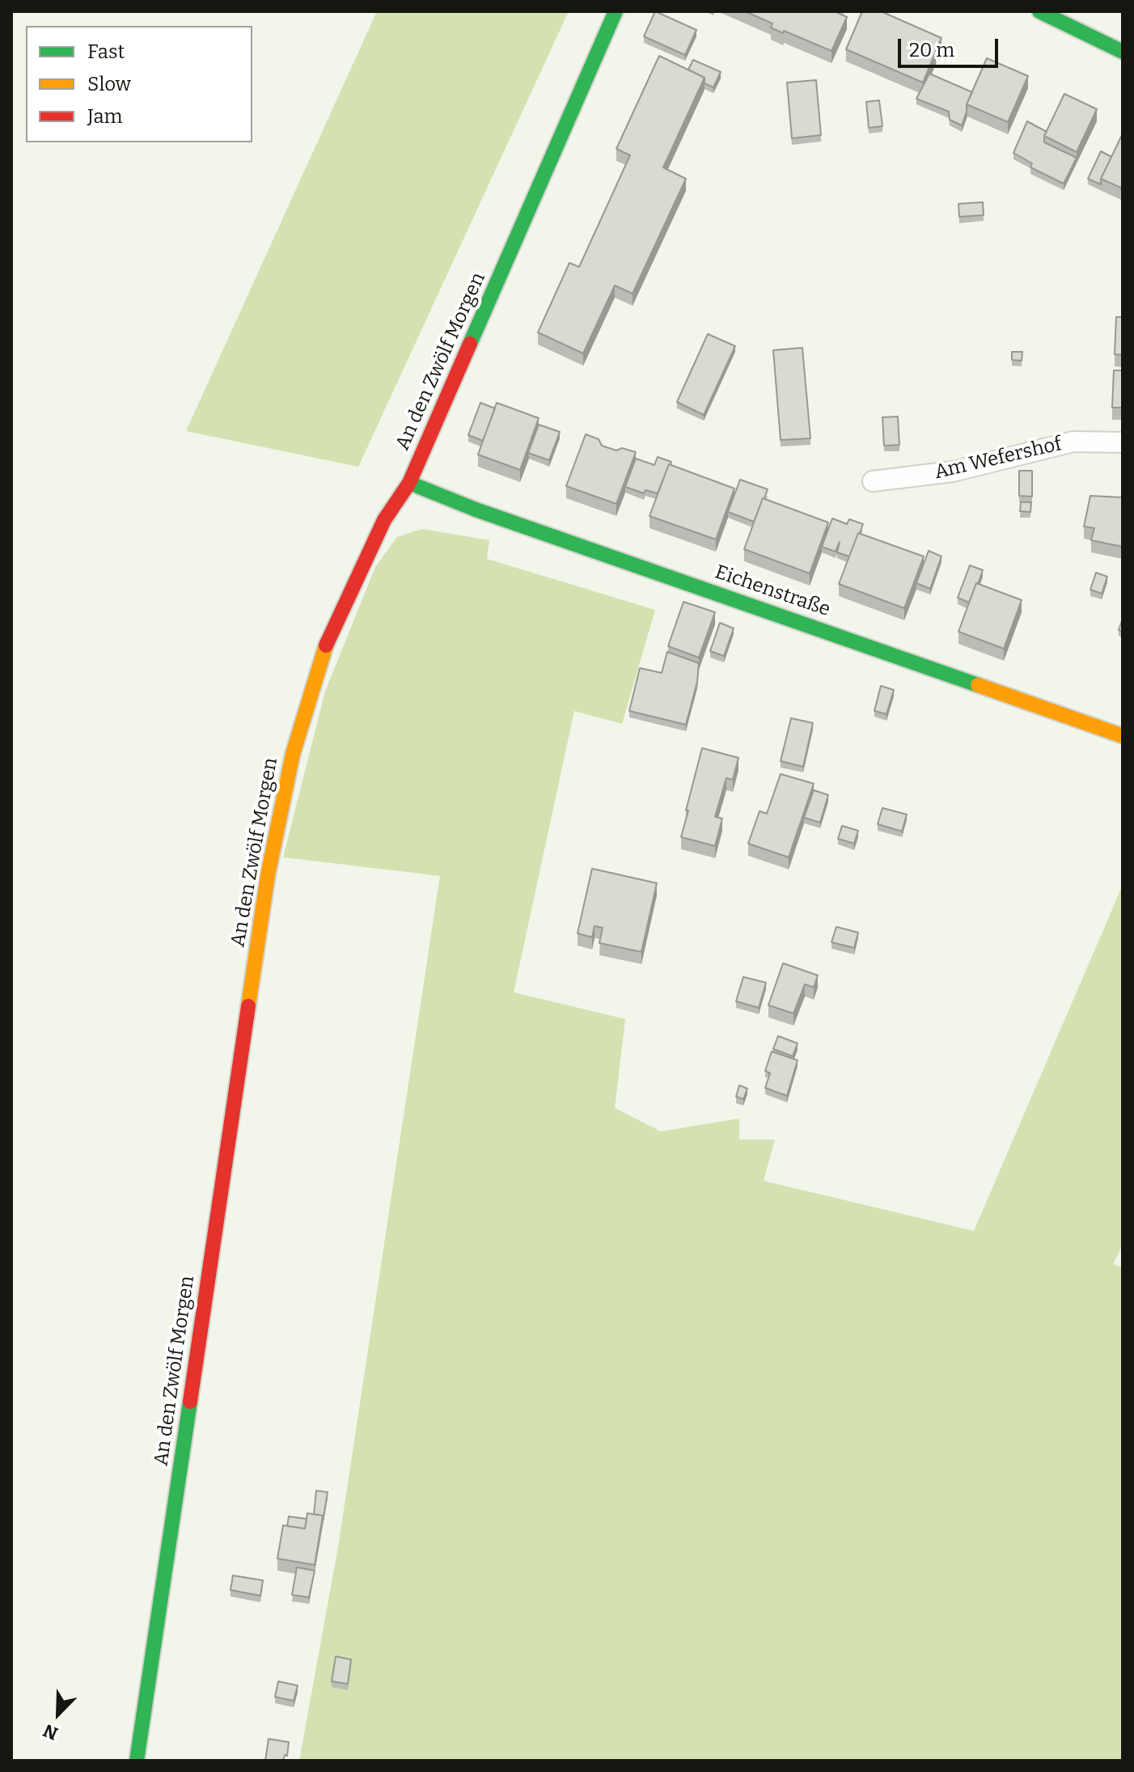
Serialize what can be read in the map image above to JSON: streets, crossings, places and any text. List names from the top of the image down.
{
  "streets": {
    "street": ["An den Zwölf Morgen", "Eichenstraße"],
    "lane": ["Am Wefershof"]
  },
  "crossings": [
    ["An den Zwölf Morgen", "Eichenstraße"]
  ],
  "legend": ["Fast", "Slow", "Jam"],
  "scale_bar": "20 m",
  "north": "bottom left"
}
